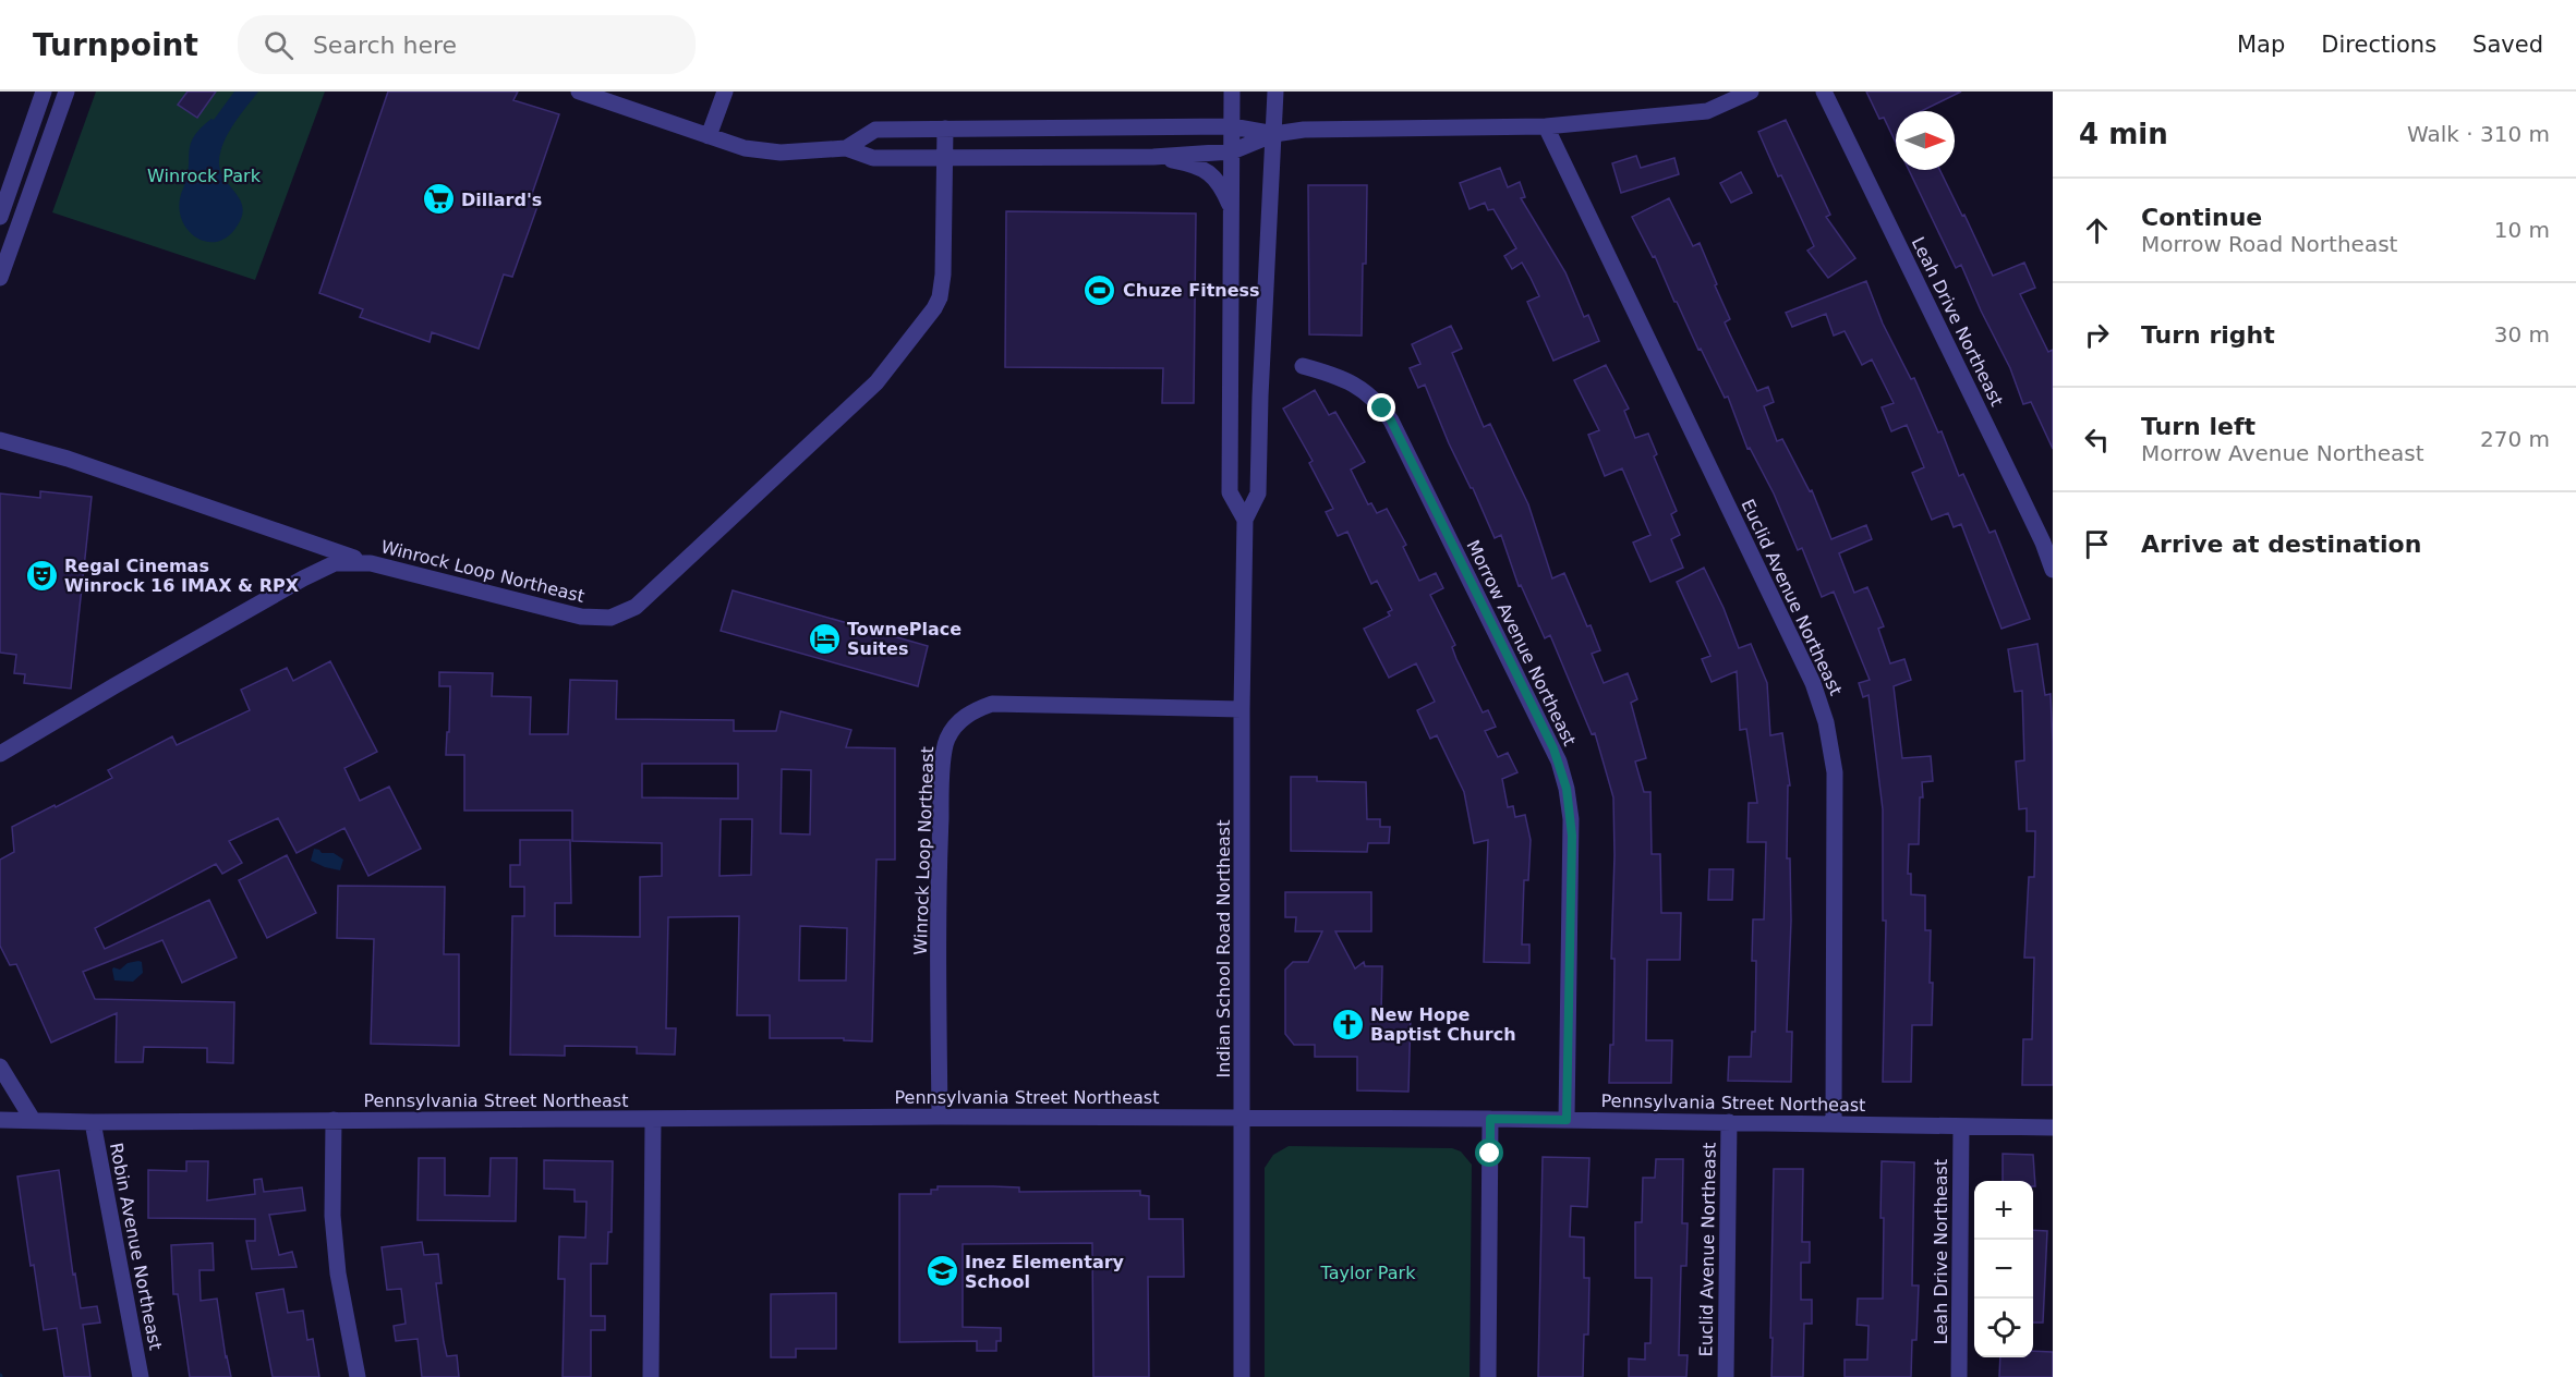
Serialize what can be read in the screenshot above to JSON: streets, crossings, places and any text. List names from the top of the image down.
{
  "streets": {
    "street": [
      "Leah Drive Northeast",
      "Winrock Loop Northeast",
      "Euclid Avenue Northeast",
      "Morrow Avenue Northeast",
      "Indian School Road Northeast",
      "Pennsylvania Street Northeast",
      "Robin Avenue Northeast"
    ]
  },
  "crossings": [
    ["Leah Drive Northeast", "Pennsylvania Street Northeast"],
    ["Winrock Loop Northeast", "Indian School Road Northeast"],
    ["Winrock Loop Northeast", "Pennsylvania Street Northeast"],
    ["Euclid Avenue Northeast", "Pennsylvania Street Northeast"],
    ["Morrow Avenue Northeast", "Pennsylvania Street Northeast"],
    ["Indian School Road Northeast", "Pennsylvania Street Northeast"],
    ["Pennsylvania Street Northeast", "Robin Avenue Northeast"]
  ],
  "parks": ["Winrock Park", "Taylor Park"],
  "places": {
    "supermarket": ["Dillard's"],
    "sports": ["Chuze Fitness"],
    "theatre": ["Regal Cinemas Winrock 16 IMAX & RPX"],
    "hotel": ["TownePlace Suites"],
    "church": ["New Hope Baptist Church"],
    "school or university": ["Inez Elementary School"]
  },
  "north": "right",
  "page": {
    "header": "Turnpoint",
    "search": "Search here",
    "nav": ["Map", "Directions", "Saved"],
    "heading": ["4 min", "Walk · 310 m"],
    "list": [
      ["Continue", "Morrow Road Northeast", "10 m"],
      ["Turn right", "30 m"],
      ["Turn left", "Morrow Avenue Northeast", "270 m"],
      "Arrive at destination"
    ],
    "map_buttons": ["+", "−"]
  }
}
